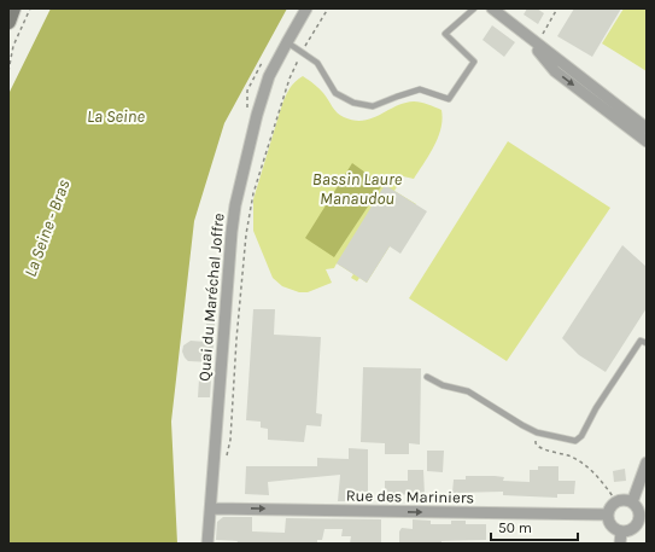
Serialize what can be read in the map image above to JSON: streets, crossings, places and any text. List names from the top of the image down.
{
  "streets": {
    "street": ["Quai du Maréchal Joffre", "Rue des Mariniers"]
  },
  "crossings": [
    ["Quai du Maréchal Joffre", "Rue des Mariniers"]
  ],
  "one_way": ["Rue des Mariniers"],
  "water": ["La Seine", "Bassin Laure Manaudou", "La Seine - Bras"],
  "scale_bar": "50 m"
}
